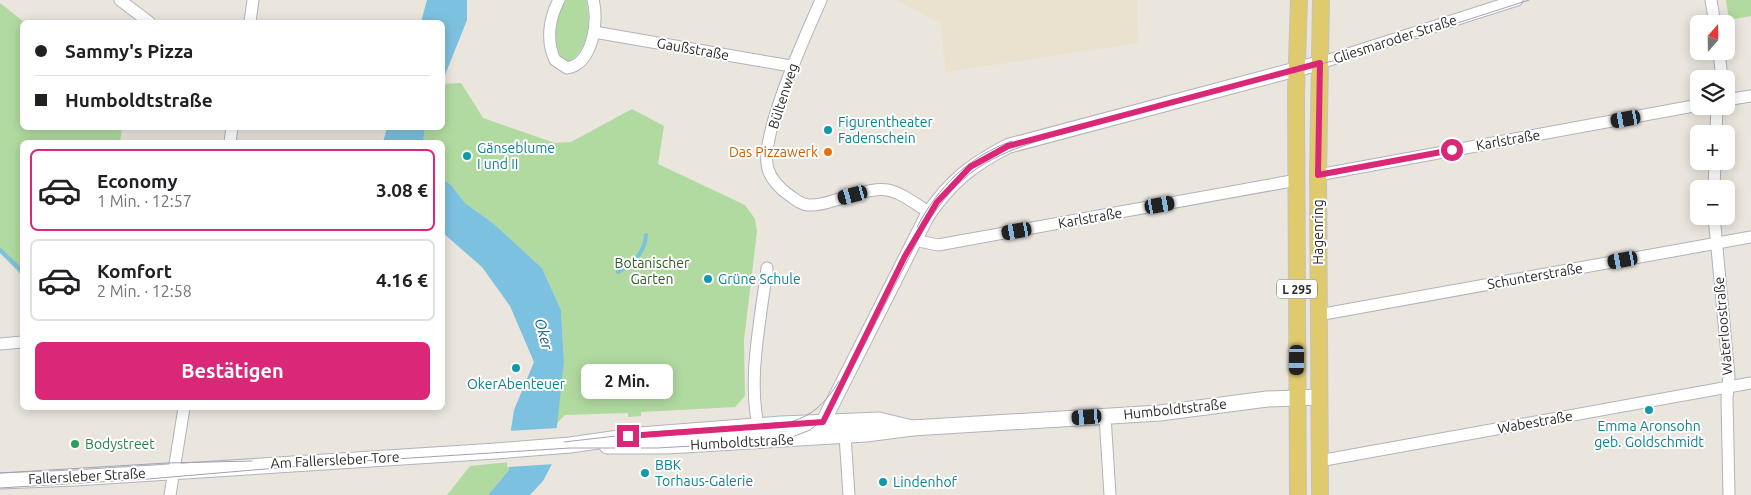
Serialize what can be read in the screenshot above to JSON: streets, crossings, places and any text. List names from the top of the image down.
{
  "streets": {
    "main road": [
      "Hagenring",
      "L 295",
      "Humboldtstraße",
      "Am Fallersleber Tore",
      "Fallersleber Straße"
    ],
    "street": [
      "Gliesmaroder Straße",
      "Gaußstraße",
      "Bültenweg",
      "Karlstraße",
      "Schunterstraße",
      "Waterloostraße",
      "Wabestraße"
    ]
  },
  "crossings": [
    ["Gliesmaroder Straße", "Bültenweg"],
    ["Gliesmaroder Straße", "Karlstraße"],
    ["Gliesmaroder Straße", "Hagenring"],
    ["Gliesmaroder Straße", "Humboldtstraße"],
    ["Gaußstraße", "Bültenweg"],
    ["Karlstraße", "Hagenring"],
    ["Hagenring", "Schunterstraße"],
    ["Hagenring", "Humboldtstraße"],
    ["Hagenring", "Wabestraße"],
    ["Schunterstraße", "Waterloostraße"],
    ["Waterloostraße", "Wabestraße"],
    ["Humboldtstraße", "Am Fallersleber Tore"],
    ["Am Fallersleber Tore", "Fallersleber Straße"]
  ],
  "water": ["Oker"],
  "parks": ["Botanischer Garten"],
  "places": [
    "Figurentheater Fadenschein",
    "Das Pizzawerk",
    "Gänseblume I und II",
    "Grüne Schule",
    "OkerAbenteuer",
    "Emma Aronsohn geb. Goldschmidt",
    "Bodystreet",
    "BBK Torhaus-Galerie",
    "Lindenhof"
  ],
  "north": "top",
  "page": {
    "map_buttons": ["+", "−"],
    "banner": ["Sammy's Pizza", "Humboldtstraße"],
    "list": [
      {
        "name": "Economy",
        "note": "1 Min. · 12:57",
        "value": "3.08 €"
      },
      {
        "name": "Komfort",
        "note": "2 Min. · 12:58",
        "value": "4.16 €"
      }
    ],
    "buttons": "Bestätigen",
    "bubble": "2 Min."
  }
}
